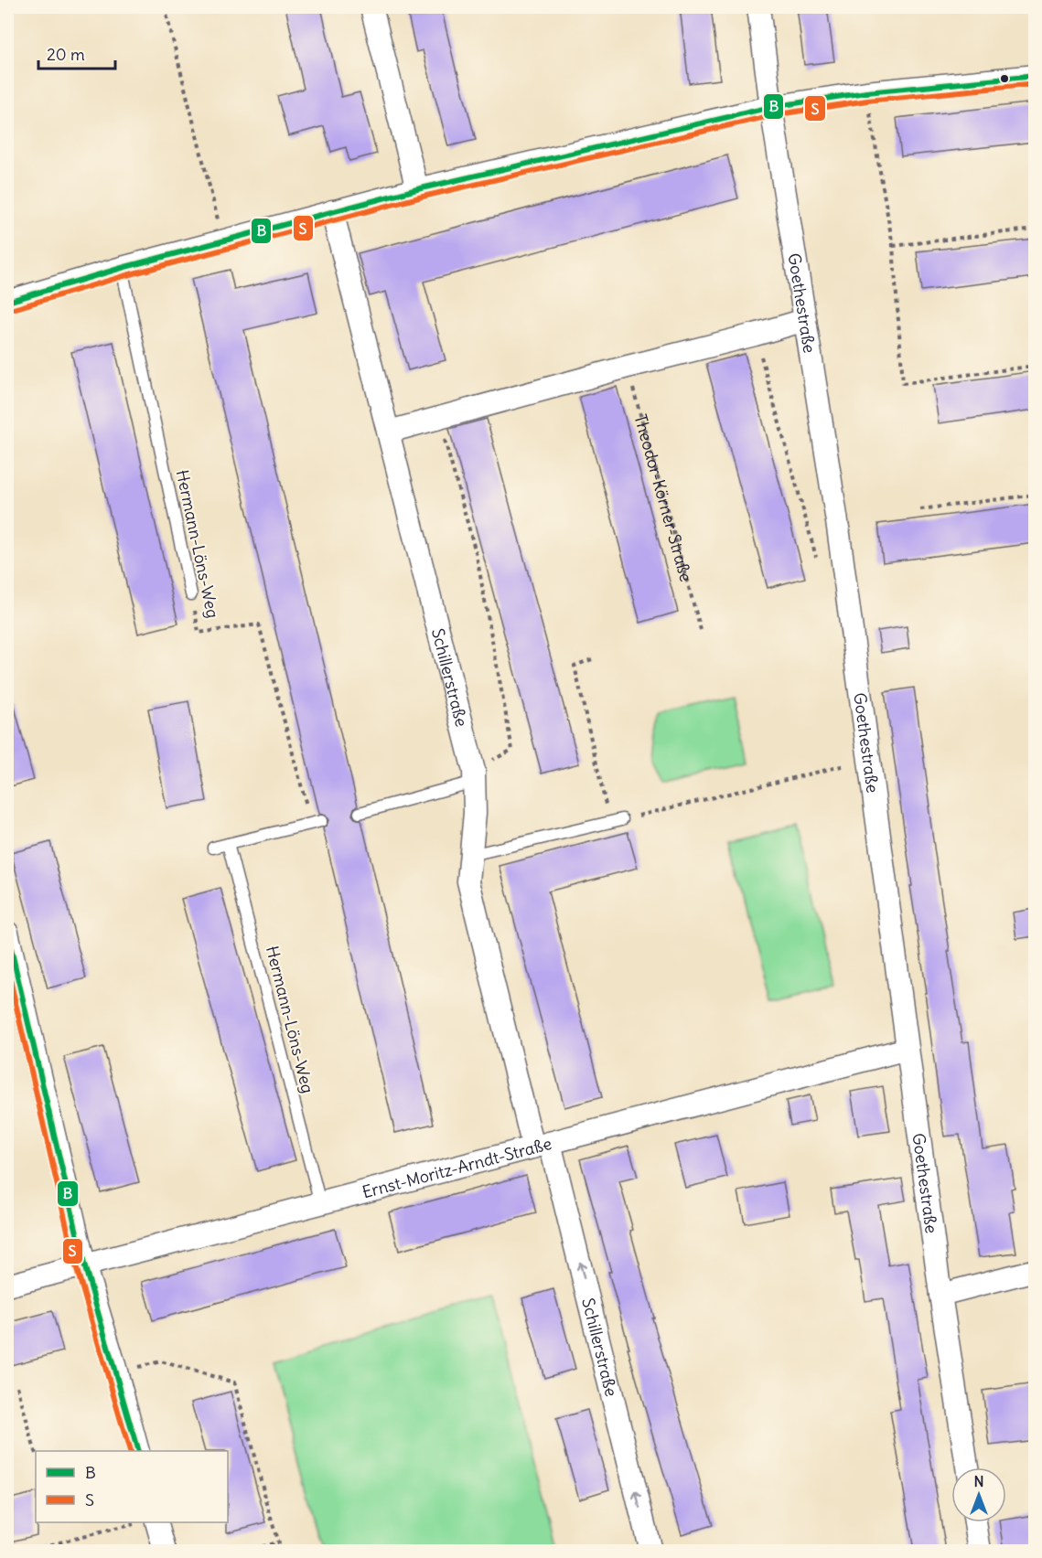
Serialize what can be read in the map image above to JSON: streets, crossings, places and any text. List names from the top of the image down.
{
  "streets": {
    "street": ["Goethestraße", "Schillerstraße", "Ernst-Moritz-Arndt-Straße"],
    "lane": ["Hermann-Löns-Weg"],
    "path": ["Theodor-Körner-Straße"]
  },
  "crossings": [
    ["Goethestraße", "Ernst-Moritz-Arndt-Straße"],
    ["Hermann-Löns-Weg", "Ernst-Moritz-Arndt-Straße"],
    ["Schillerstraße", "Ernst-Moritz-Arndt-Straße"]
  ],
  "lines": ["transit line B", "transit line S"],
  "legend": ["B", "S"],
  "scale_bar": "20 m",
  "north": "top"
}
